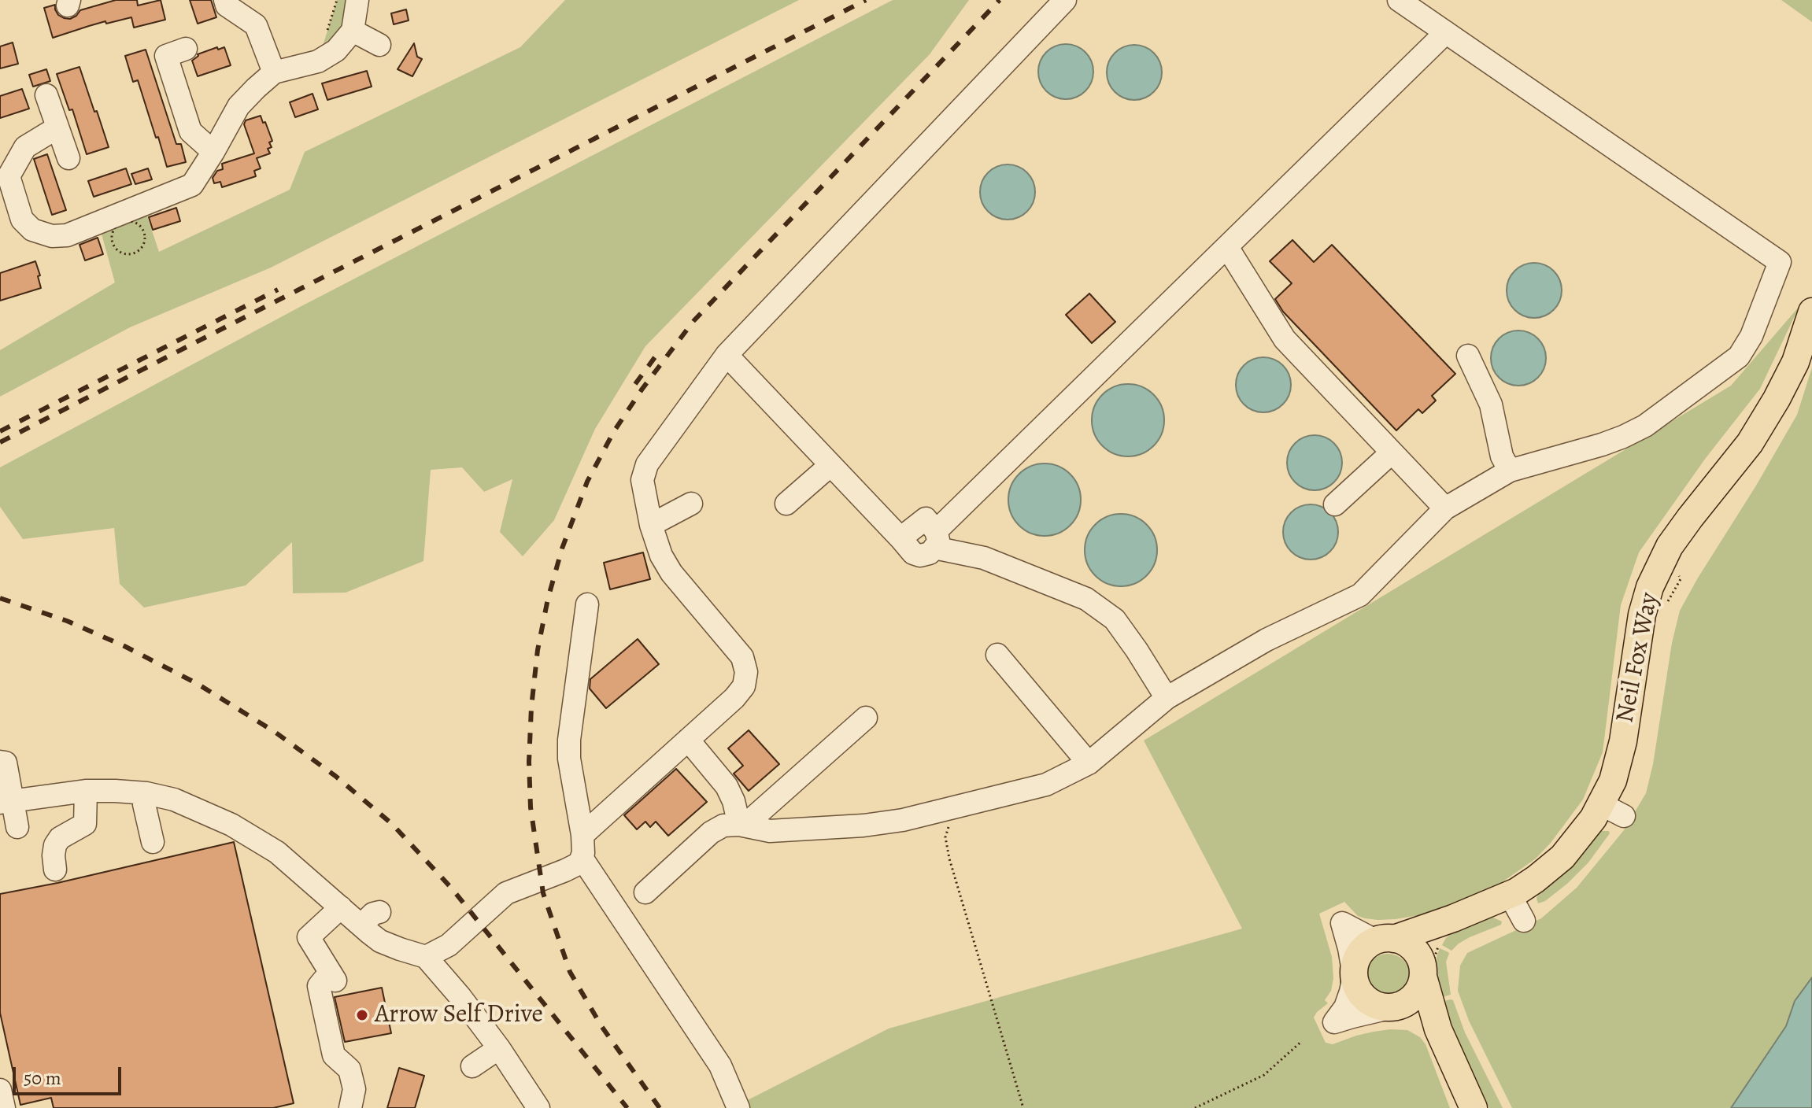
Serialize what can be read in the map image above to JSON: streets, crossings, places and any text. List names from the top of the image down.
{
  "streets": {
    "main road": ["Neil Fox Way"]
  },
  "places": ["Arrow Self Drive"],
  "scale_bar": "50 m"
}
